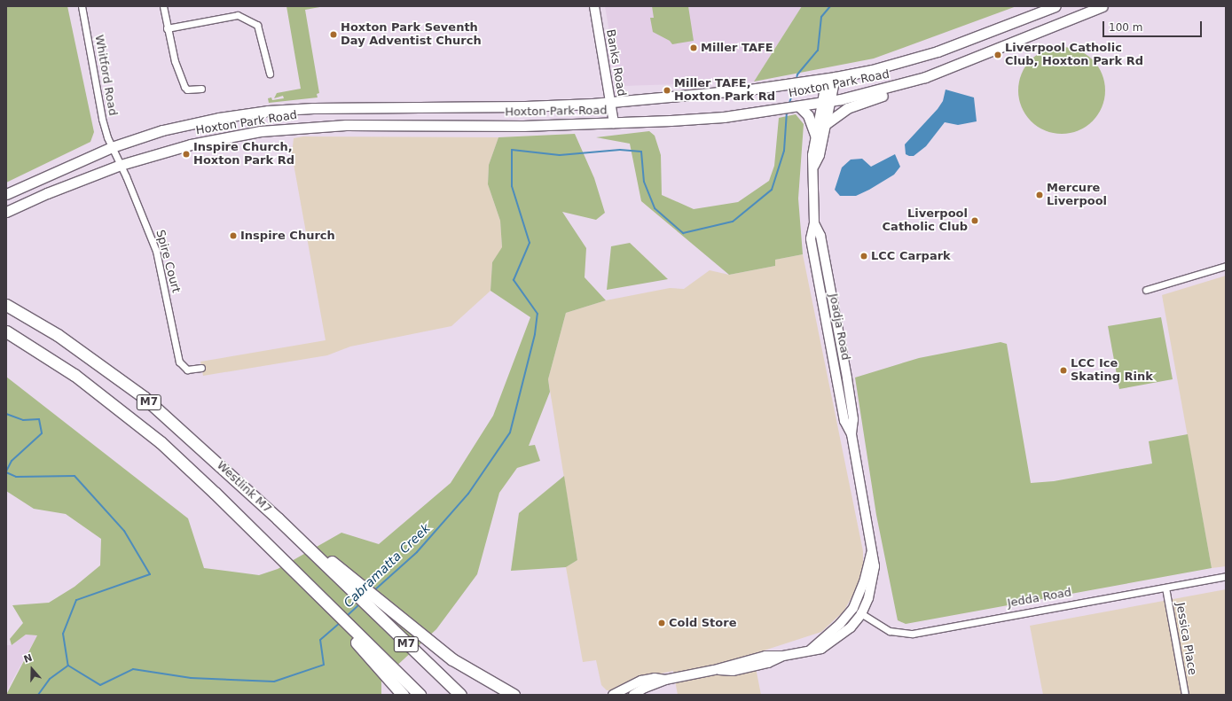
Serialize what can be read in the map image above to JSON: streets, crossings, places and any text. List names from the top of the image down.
{
  "streets": {
    "highway": ["M7", "Westlink M7"],
    "main road": ["Banks Road", "Hoxton Park Road", "Joadja Road"],
    "street": [
      "Whitford Road",
      "Spire Court",
      "Jedda Road",
      "Jessica Place"
    ]
  },
  "crossings": [
    ["Banks Road", "Hoxton Park Road"],
    ["Whitford Road", "Hoxton Park Road"],
    ["Whitford Road", "Spire Court"],
    ["Hoxton Park Road", "Spire Court"],
    ["Hoxton Park Road", "Joadja Road"],
    ["Joadja Road", "Jedda Road"],
    ["Jedda Road", "Jessica Place"]
  ],
  "water": ["Cabramatta Creek"],
  "places": [
    "Hoxton Park Seventh Day Adventist Church",
    "Miller TAFE",
    "Liverpool Catholic Club, Hoxton Park Rd",
    "Miller TAFE, Hoxton Park Rd",
    "Inspire Church, Hoxton Park Rd",
    "Mercure Liverpool",
    "Liverpool Catholic Club",
    "Inspire Church",
    "LCC Carpark",
    "LCC Ice Skating Rink",
    "Cold Store"
  ],
  "scale_bar": "100 m",
  "north": "top"
}
